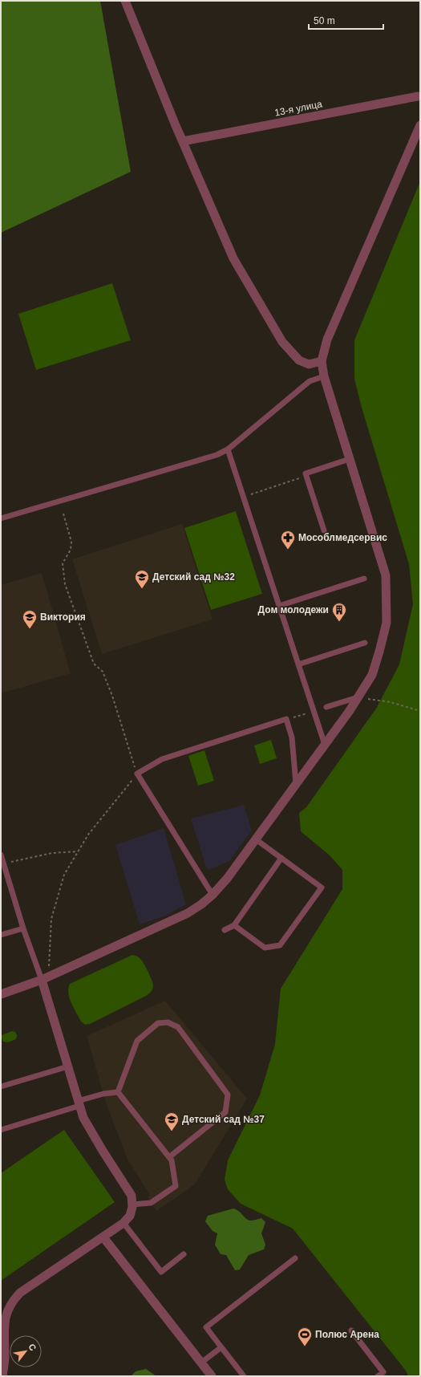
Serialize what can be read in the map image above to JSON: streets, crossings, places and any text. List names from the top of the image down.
{
  "streets": {
    "street": ["13-я улица"]
  },
  "places": {
    "pharmacy": ["Мособлмедсервис"],
    "school or university": ["Детский сад №32", "Виктория", "Детский сад №37"],
    "building": ["Дом молодежи"],
    "sports": ["Полюс Арена"]
  },
  "scale_bar": "50 m",
  "north": "top right"
}
